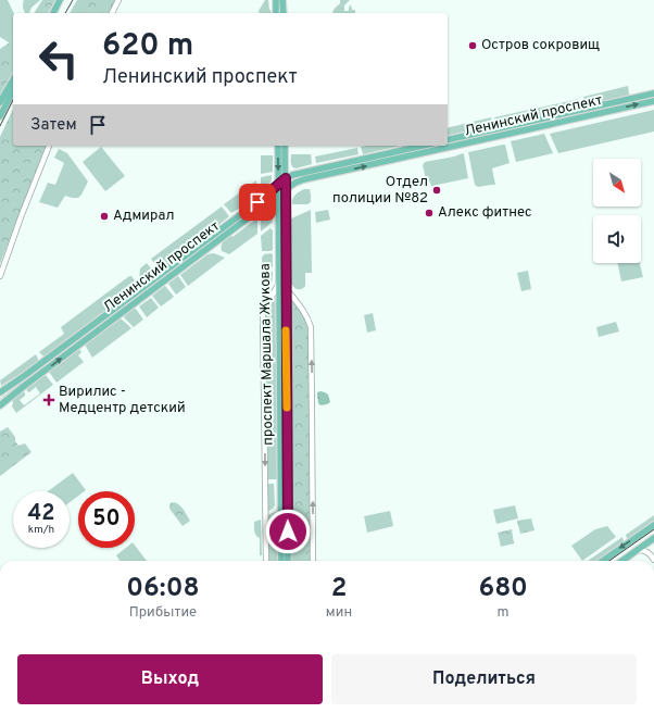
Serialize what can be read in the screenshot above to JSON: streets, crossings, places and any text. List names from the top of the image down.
{
  "streets": {
    "main road": ["Ленинский проспект", "проспект Маршала Жукова"]
  },
  "crossings": [
    ["Ленинский проспект", "проспект Маршала Жукова"]
  ],
  "places": {
    "other": [
      "Остров сокровищ",
      "Отдел полиции №82",
      "Алекс фитнес",
      "Адмирал"
    ],
    "health": ["Вирилис - Медцентр детский"]
  },
  "north": "bottom right",
  "page": {
    "turn": ["620 m", "Ленинский проспект"],
    "then": "Затем",
    "speed": "42 km/h",
    "limit": "50",
    "eta": [
      "06:08",
      "Прибытие",
      "2",
      "мин",
      "680",
      "m"
    ],
    "buttons": ["Выход", "Поделиться"]
  }
}
